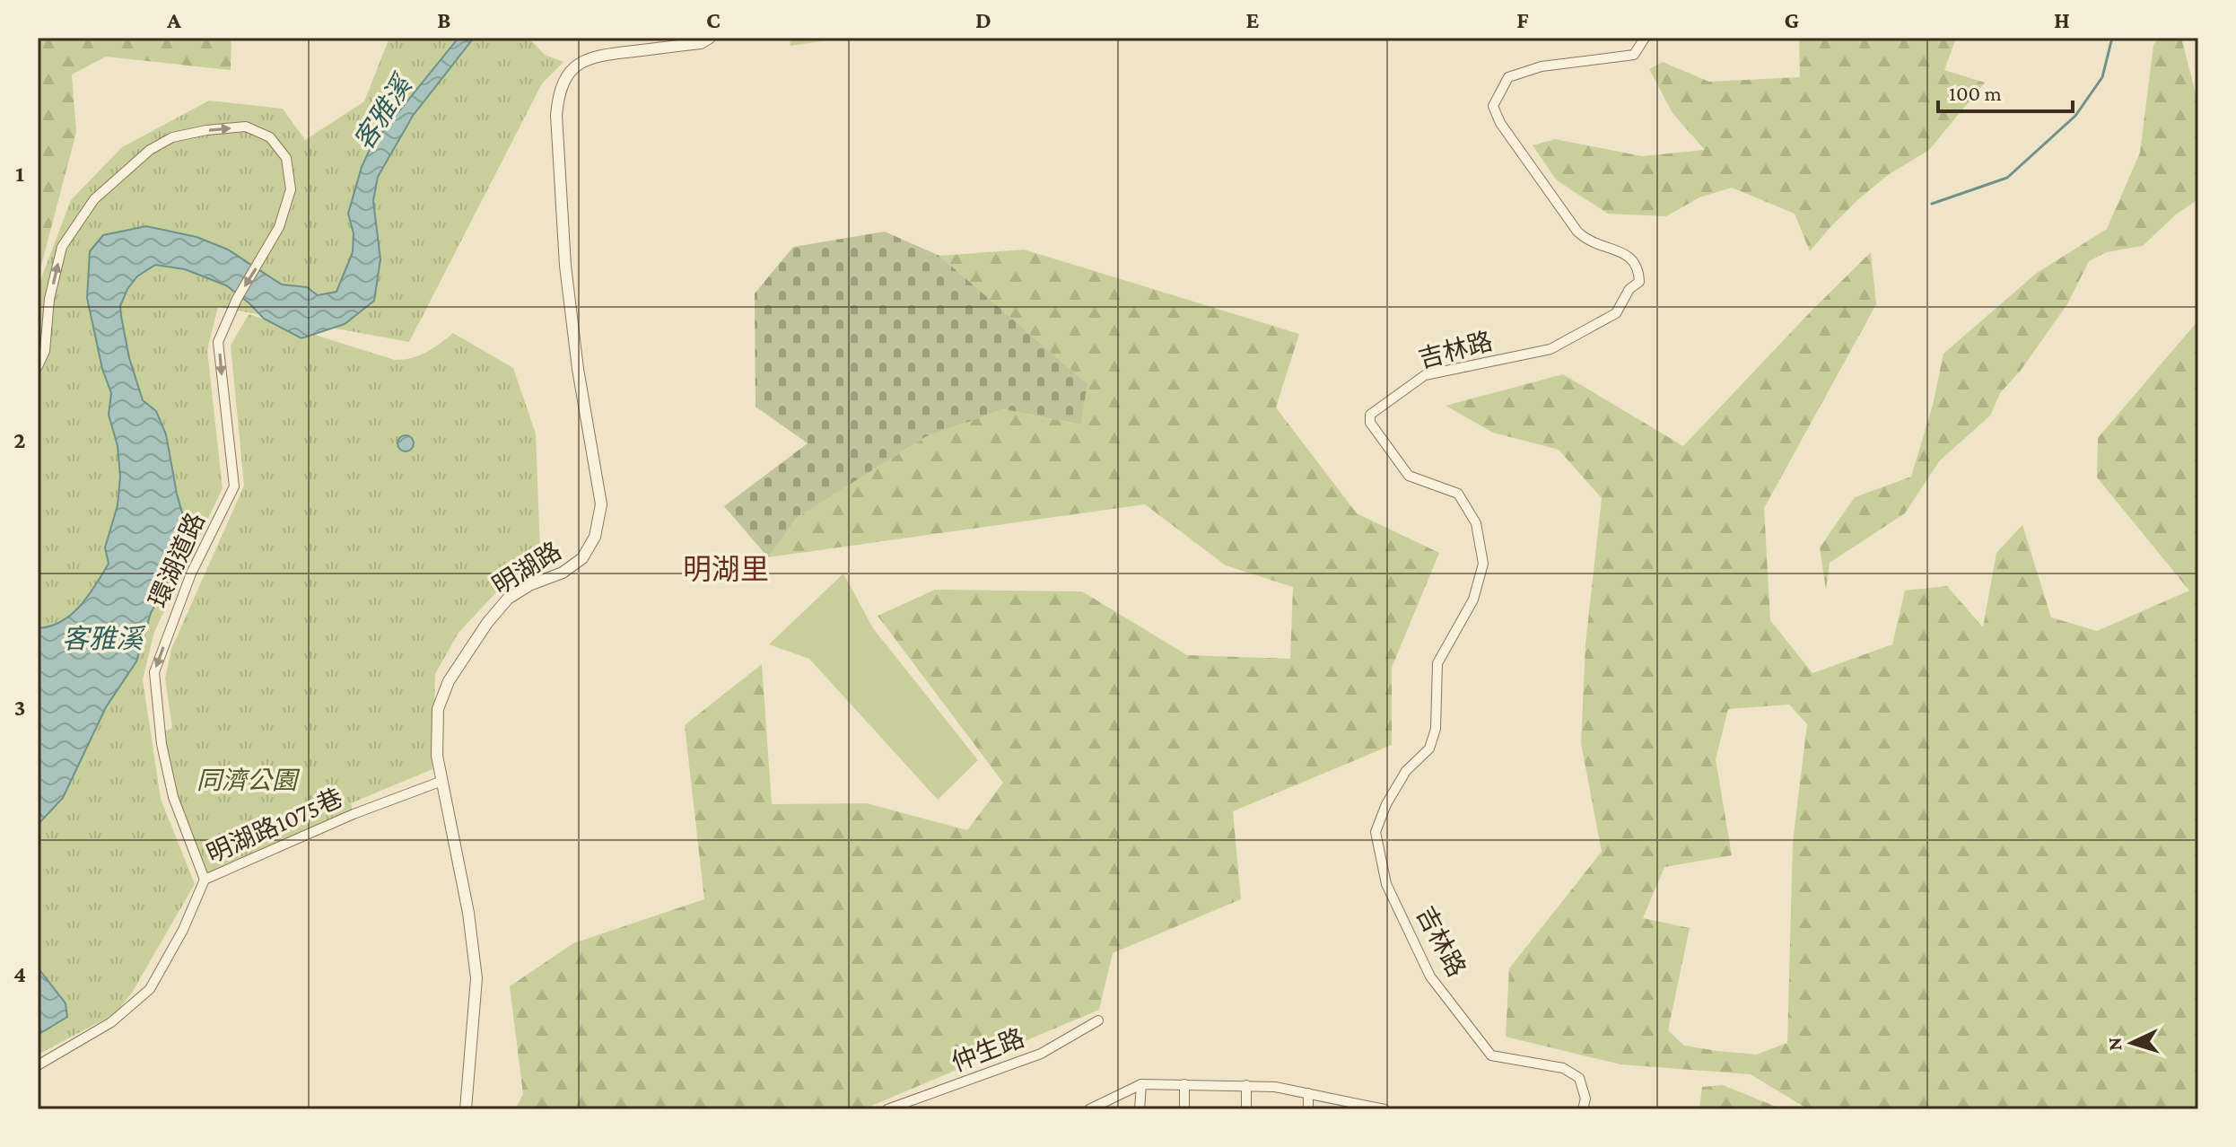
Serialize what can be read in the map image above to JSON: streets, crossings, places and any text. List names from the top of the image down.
{
  "streets": {
    "street": [
      "吉林路",
      "環湖道路",
      "明湖路",
      "明湖路1075巷",
      "仲生路"
    ]
  },
  "crossings": [
    ["環湖道路", "明湖路1075巷"],
    ["明湖路", "明湖路1075巷"]
  ],
  "districts": ["明湖里"],
  "water": ["客雅溪"],
  "parks": ["同濟公園"],
  "scale_bar": "100 m",
  "north": "left",
  "grid": {
    "columns": [
      "A",
      "B",
      "C",
      "D",
      "E",
      "F",
      "G",
      "H"
    ],
    "rows": [
      "1",
      "2",
      "3",
      "4"
    ]
  }
}
